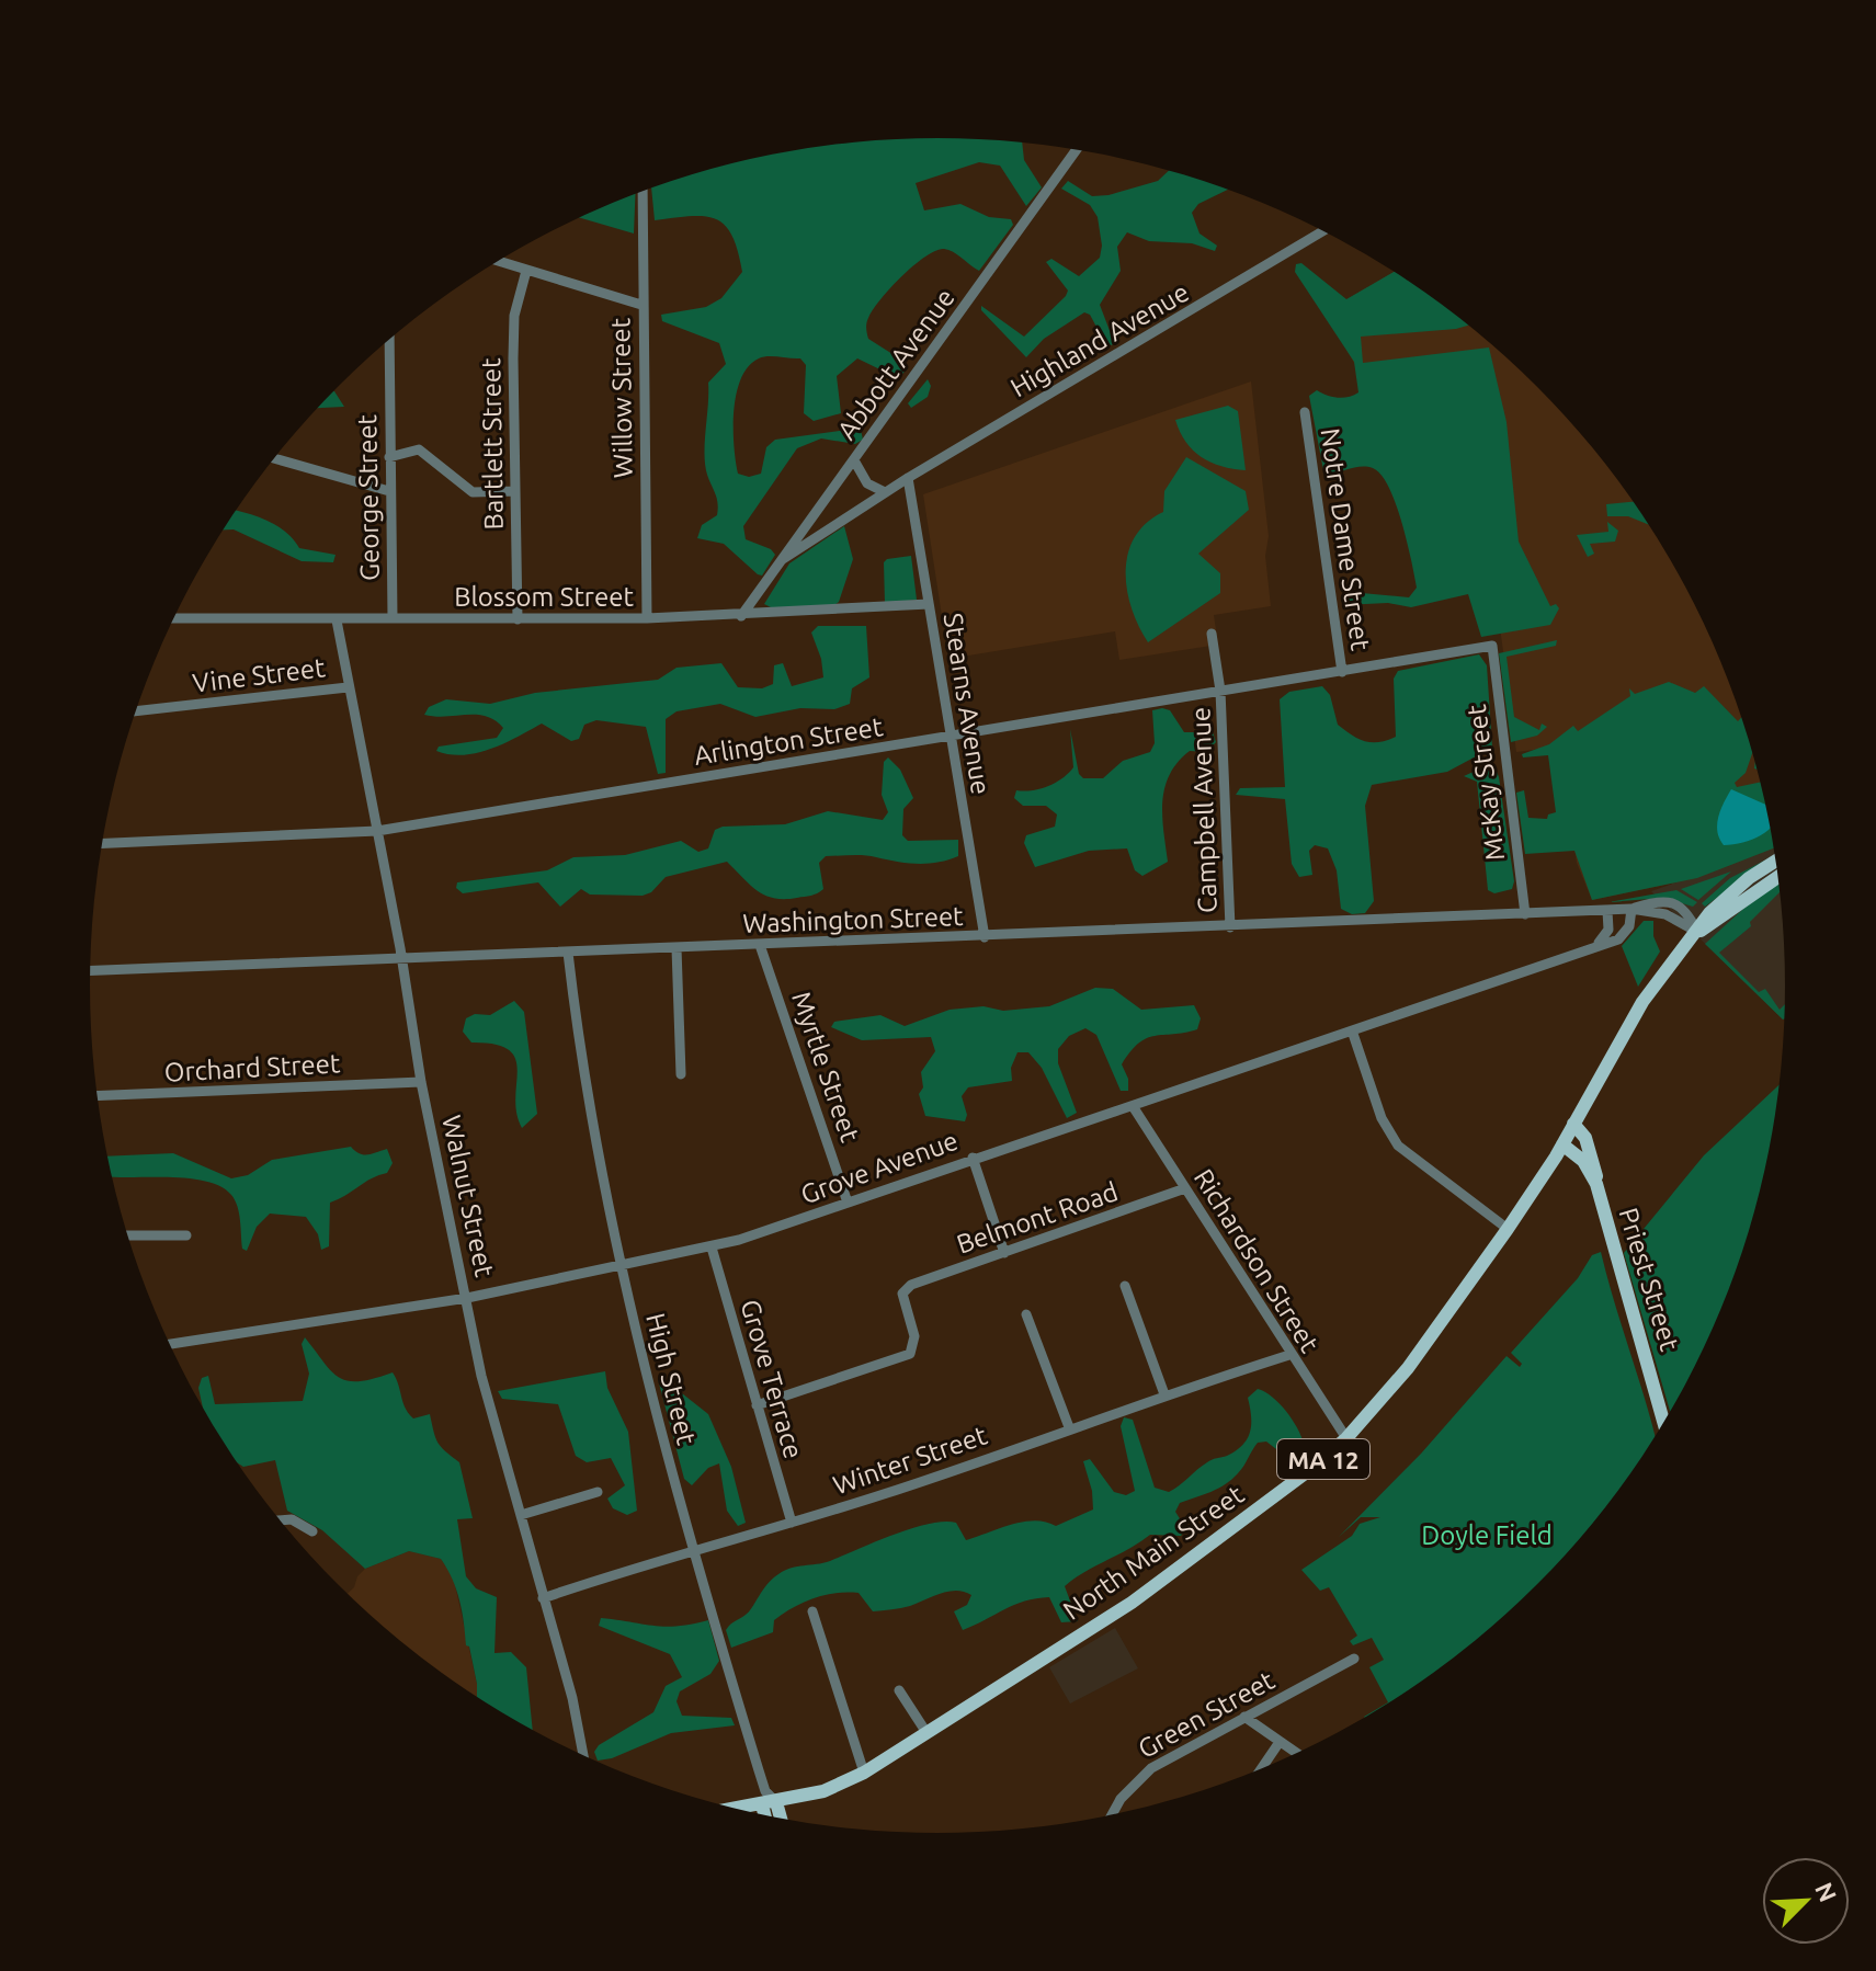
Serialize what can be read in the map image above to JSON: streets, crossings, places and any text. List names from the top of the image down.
{
  "streets": {
    "main road": ["Priest Street", "MA 12", "North Main Street"],
    "street": [
      "Highland Avenue",
      "Abbott Avenue",
      "Willow Street",
      "Bartlett Street",
      "George Street",
      "Notre Dame Street",
      "Blossom Street",
      "Vine Street",
      "Stearns Avenue",
      "Arlington Street",
      "McKay Street",
      "Campbell Avenue",
      "Washington Street",
      "Myrtle Street",
      "Orchard Street",
      "Grove Avenue",
      "Walnut Street",
      "Belmont Road",
      "Richardson Street",
      "High Street",
      "Grove Terrace",
      "Winter Street",
      "Green Street"
    ]
  },
  "crossings": [
    ["Highland Avenue", "Abbott Avenue"],
    ["Highland Avenue", "Stearns Avenue"],
    ["Abbott Avenue", "Blossom Street"],
    ["Willow Street", "Blossom Street"],
    ["Bartlett Street", "Blossom Street"],
    ["George Street", "Blossom Street"],
    ["Notre Dame Street", "Arlington Street"],
    ["Blossom Street", "Stearns Avenue"],
    ["Blossom Street", "Walnut Street"],
    ["Vine Street", "Walnut Street"],
    ["Stearns Avenue", "Arlington Street"],
    ["Stearns Avenue", "Washington Street"],
    ["Arlington Street", "McKay Street"],
    ["Arlington Street", "Campbell Avenue"],
    ["Arlington Street", "Walnut Street"],
    ["McKay Street", "Washington Street"],
    ["Campbell Avenue", "Washington Street"],
    ["Washington Street", "Myrtle Street"],
    ["Washington Street", "Grove Avenue"],
    ["Washington Street", "Walnut Street"],
    ["Washington Street", "High Street"],
    ["Washington Street", "North Main Street"],
    ["Myrtle Street", "Grove Avenue"],
    ["Orchard Street", "Walnut Street"],
    ["Grove Avenue", "Walnut Street"],
    ["Grove Avenue", "Richardson Street"],
    ["Grove Avenue", "High Street"],
    ["Grove Avenue", "Grove Terrace"],
    ["Walnut Street", "Winter Street"],
    ["Belmont Road", "Richardson Street"],
    ["Belmont Road", "Grove Terrace"],
    ["Richardson Street", "Winter Street"],
    ["Richardson Street", "North Main Street"],
    ["Priest Street", "North Main Street"],
    ["High Street", "Winter Street"],
    ["High Street", "North Main Street"],
    ["Grove Terrace", "Winter Street"]
  ],
  "parks": ["Doyle Field"],
  "north": "top right"
}
